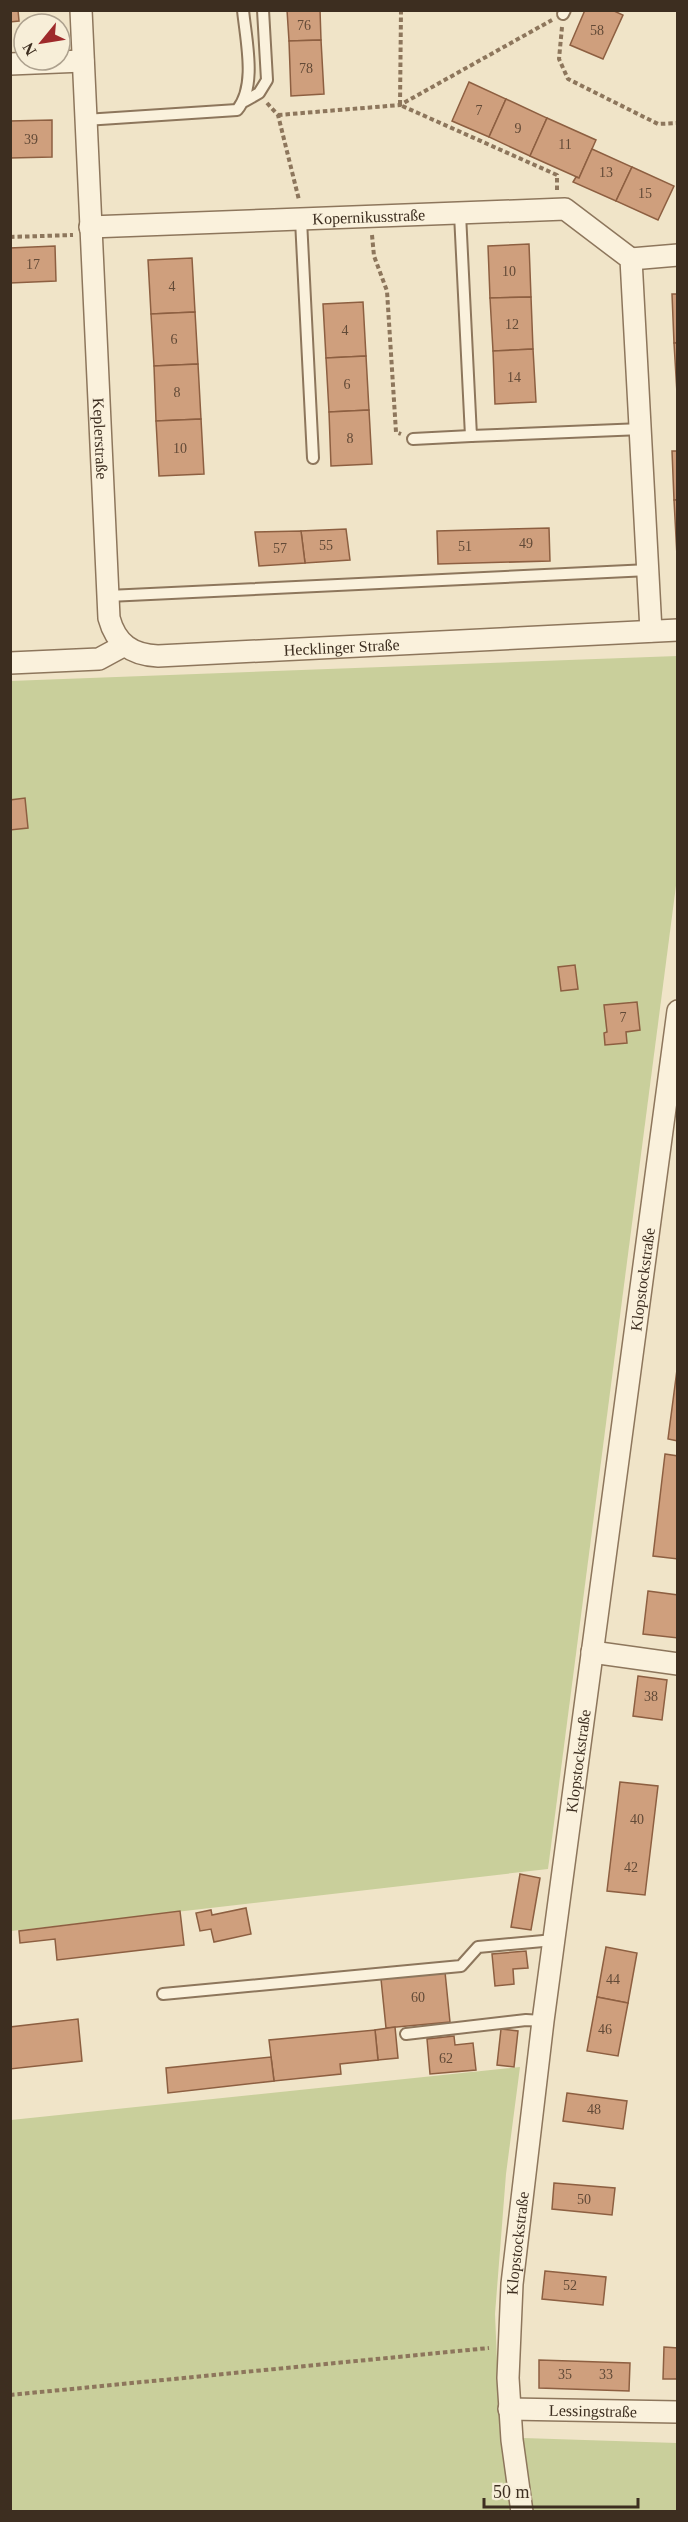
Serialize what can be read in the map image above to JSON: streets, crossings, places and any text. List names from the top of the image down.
{
  "streets": {
    "street": [
      "Kopernikusstraße",
      "Keplerstraße",
      "Hecklinger Straße",
      "Klopstockstraße",
      "Lessingstraße"
    ]
  },
  "crossings": [
    ["Kopernikusstraße", "Keplerstraße"],
    ["Keplerstraße", "Hecklinger Straße"],
    ["Klopstockstraße", "Lessingstraße"]
  ],
  "house_numbers": [
    "76",
    "58",
    "78",
    "7",
    "9",
    "39",
    "11",
    "13",
    "15",
    "17",
    "10",
    "4",
    "12",
    "4",
    "6",
    "14",
    "6",
    "8",
    "8",
    "10",
    "49",
    "55",
    "51",
    "57",
    "7",
    "38",
    "40",
    "42",
    "44",
    "60",
    "46",
    "62",
    "48",
    "50",
    "52",
    "35",
    "33"
  ],
  "scale_bar": "50 m",
  "north": "bottom left"
}
